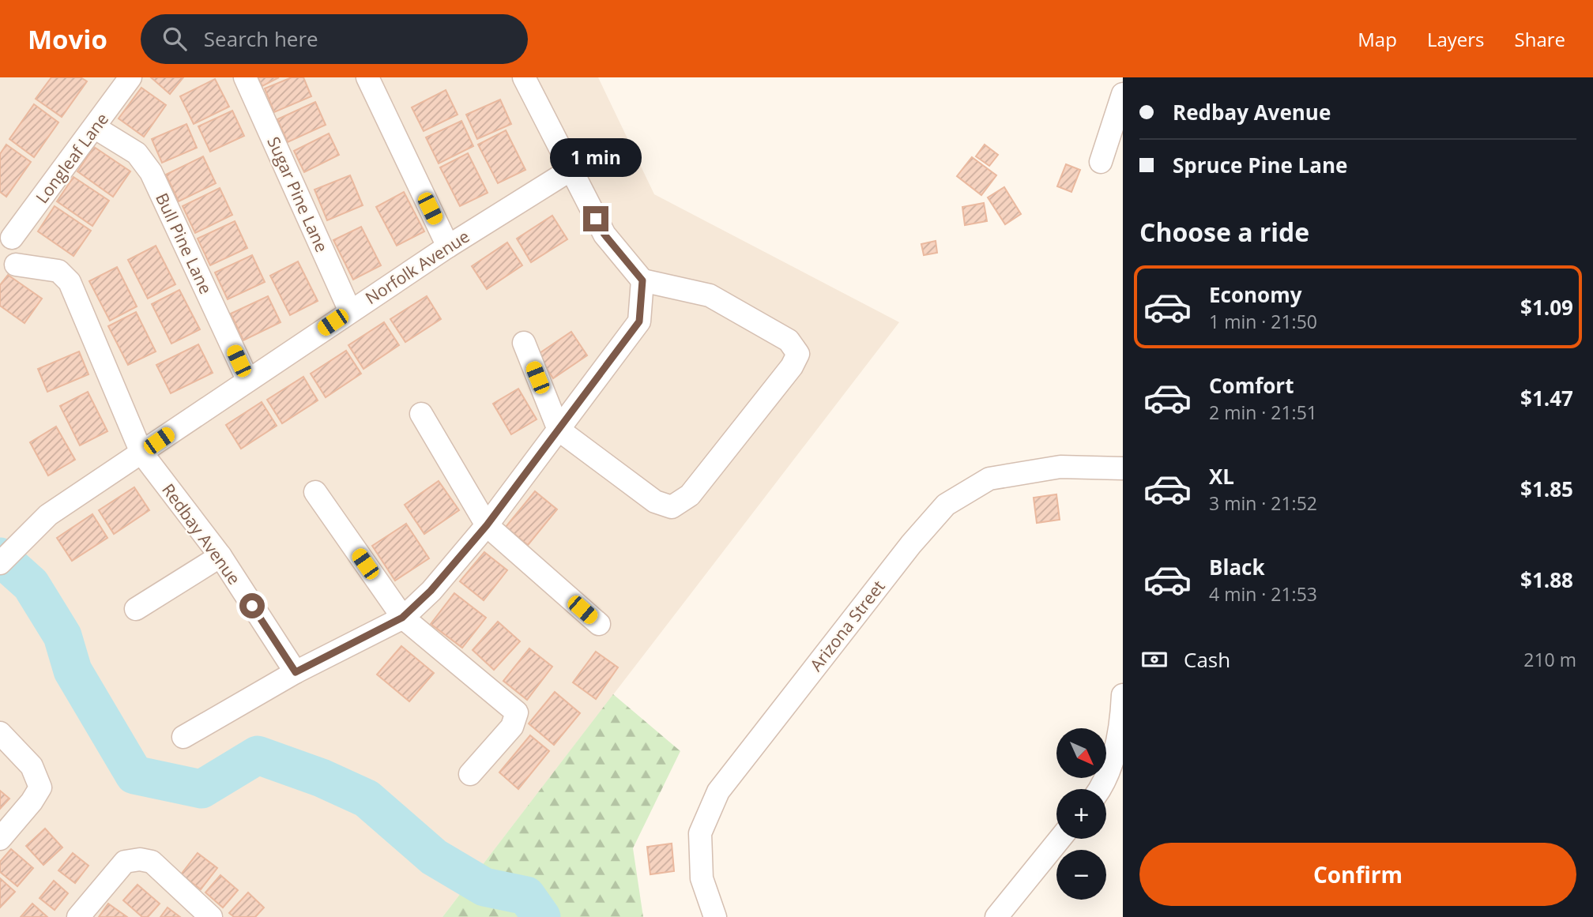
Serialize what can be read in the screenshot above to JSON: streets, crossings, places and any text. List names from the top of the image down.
{
  "streets": {
    "street": [
      "Longleaf Lane",
      "Sugar Pine Lane",
      "Bull Pine Lane",
      "Norfolk Avenue",
      "Redbay Avenue",
      "Arizona Street"
    ]
  },
  "crossings": [
    ["Longleaf Lane", "Bull Pine Lane"],
    ["Sugar Pine Lane", "Norfolk Avenue"],
    ["Bull Pine Lane", "Norfolk Avenue"],
    ["Norfolk Avenue", "Redbay Avenue"]
  ],
  "north": "bottom right",
  "page": {
    "header": "Movio",
    "search": "Search here",
    "nav": ["Map", "Layers", "Share"],
    "banner": ["Redbay Avenue", "Spruce Pine Lane"],
    "bubble": "1 min",
    "heading": "Choose a ride",
    "list": [
      {
        "name": "Economy",
        "note": "1 min · 21:50",
        "value": "$1.09"
      },
      {
        "name": "Comfort",
        "note": "2 min · 21:51",
        "value": "$1.47"
      },
      {
        "name": "XL",
        "note": "3 min · 21:52",
        "value": "$1.85"
      },
      {
        "name": "Black",
        "note": "4 min · 21:53",
        "value": "$1.88"
      }
    ],
    "pay": ["Cash", "210 m"],
    "map_buttons": ["+", "−"],
    "buttons": "Confirm"
  }
}
